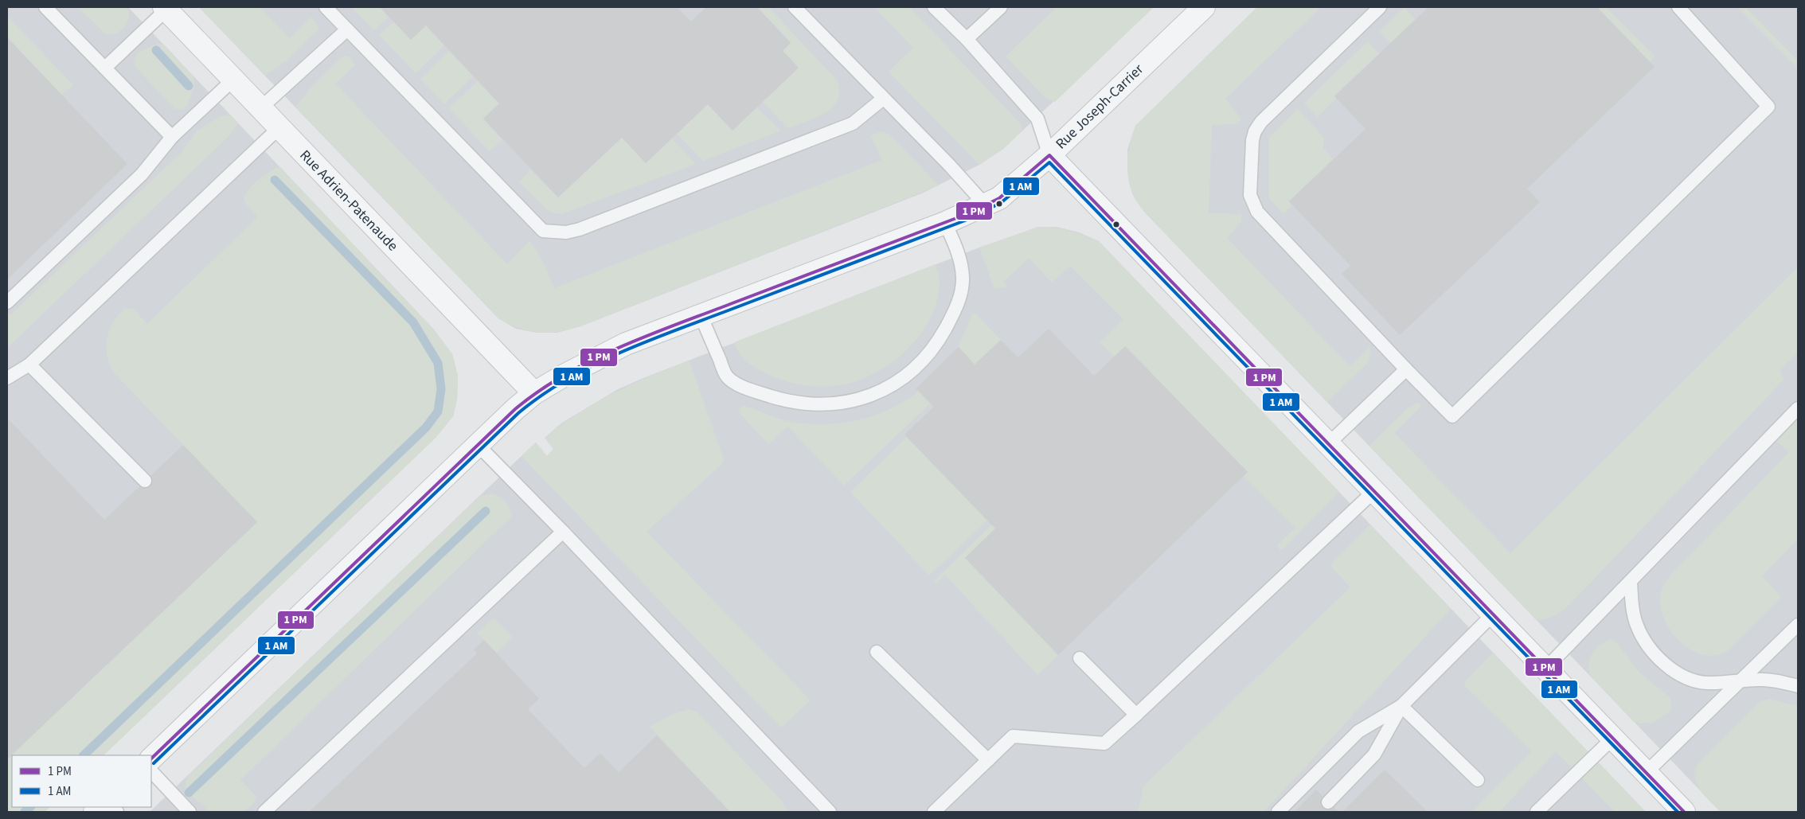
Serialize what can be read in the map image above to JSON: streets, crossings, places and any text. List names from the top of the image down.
{
  "streets": {
    "street": ["Rue Joseph-Carrier", "Rue Adrien-Patenaude"]
  },
  "crossings": [
    ["Rue Joseph-Carrier", "Rue Adrien-Patenaude"]
  ],
  "legend": ["1 PM", "1 AM"]
}
